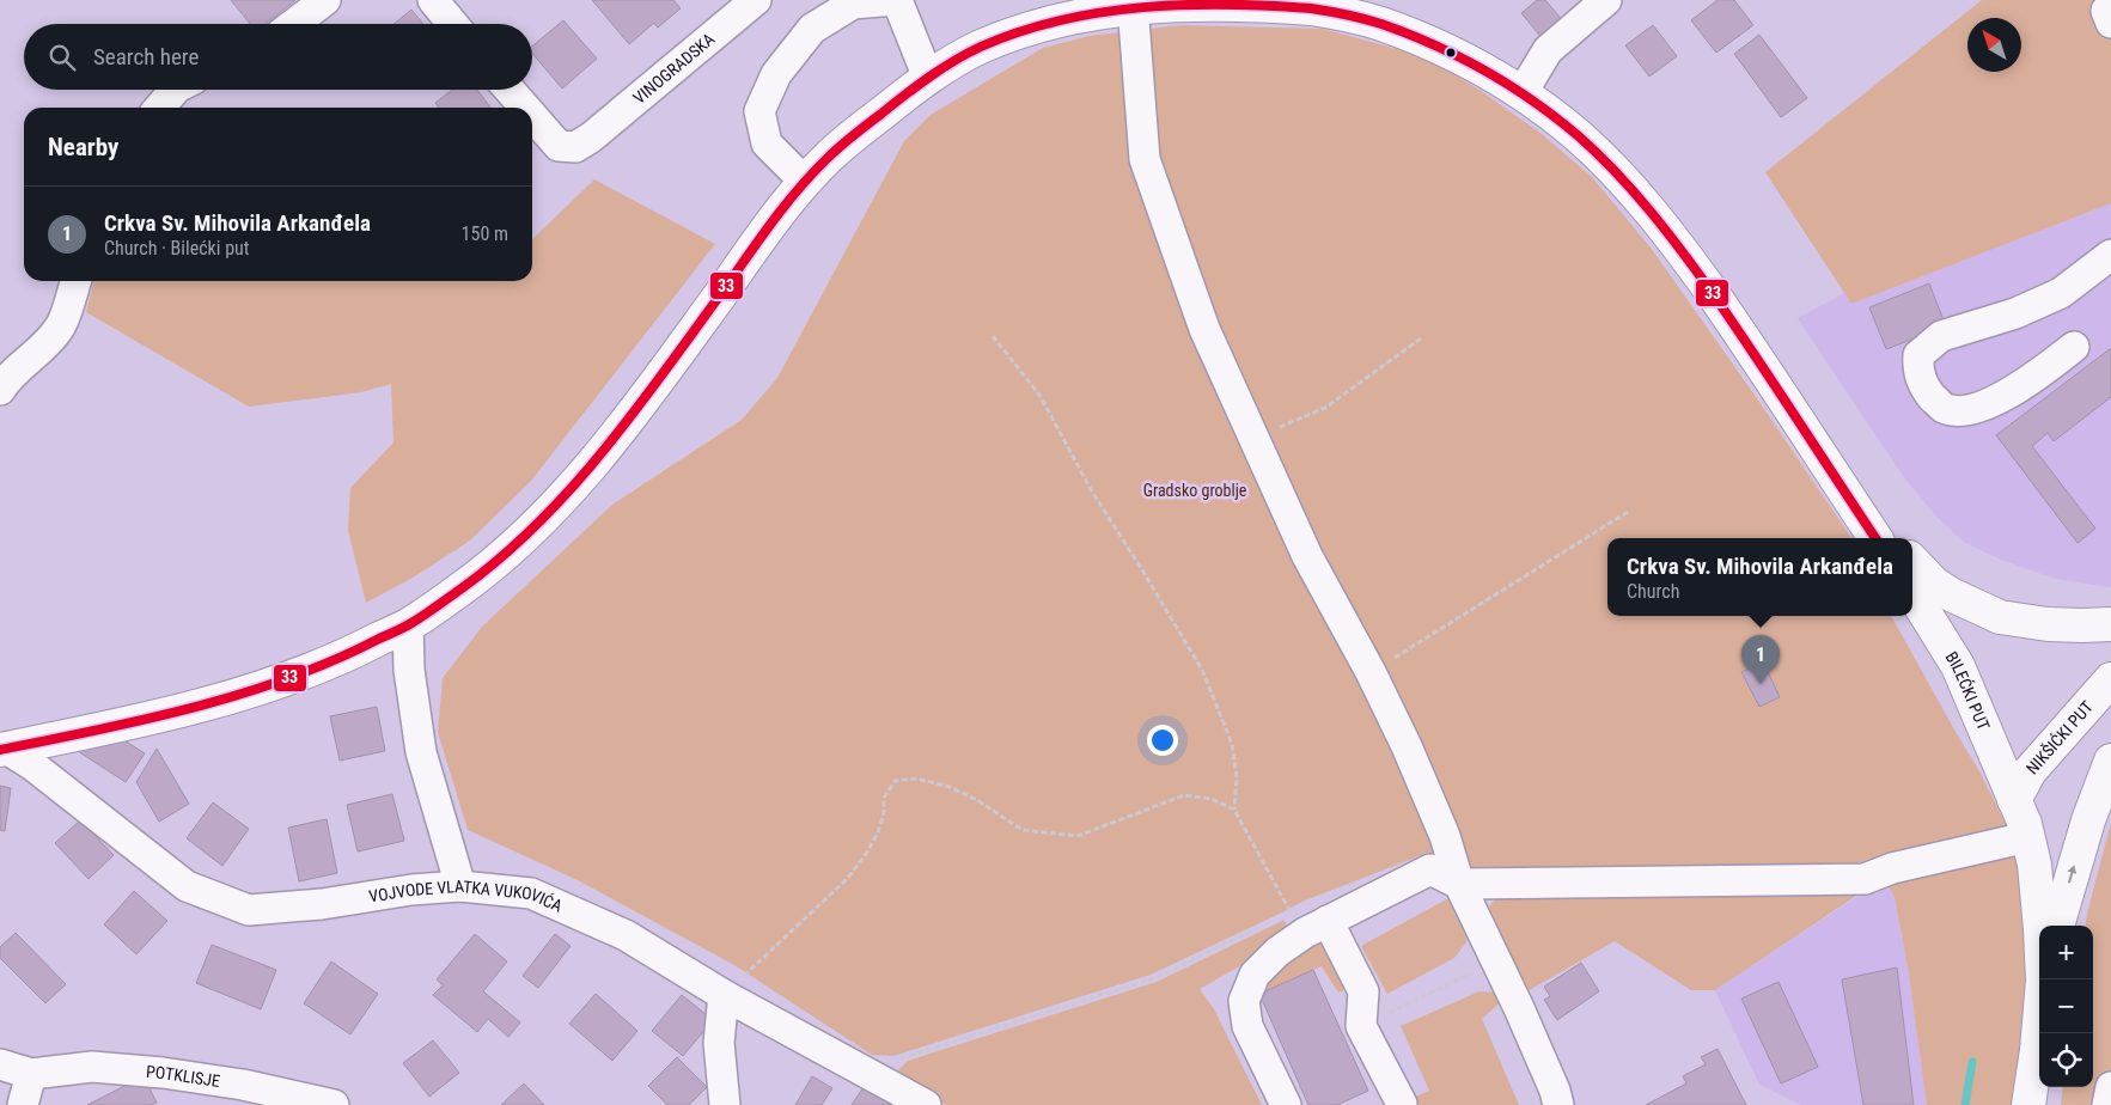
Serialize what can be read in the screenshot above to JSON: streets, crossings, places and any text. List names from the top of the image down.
{
  "streets": {
    "main road": ["BILEĆKI PUT", "NIKŠIĆKI PUT"],
    "street": ["VINOGRADSKA", "VOJVODE VLATKA VUKOVIĆA", "POTKLISJE"]
  },
  "crossings": [
    ["BILEĆKI PUT", "NIKŠIĆKI PUT"]
  ],
  "parks": ["Gradsko groblje"],
  "lines": ["transit line 33"],
  "north": "top left",
  "page": {
    "search": "Search here",
    "heading": "Nearby",
    "list": [
      {
        "mark": "1",
        "name": "Crkva Sv. Mihovila Arkanđela",
        "note": "Church · Bilećki put",
        "value": "150 m"
      }
    ],
    "popup": ["Crkva Sv. Mihovila Arkanđela", "Church"],
    "pins": "1",
    "map_buttons": ["+", "−"]
  }
}
